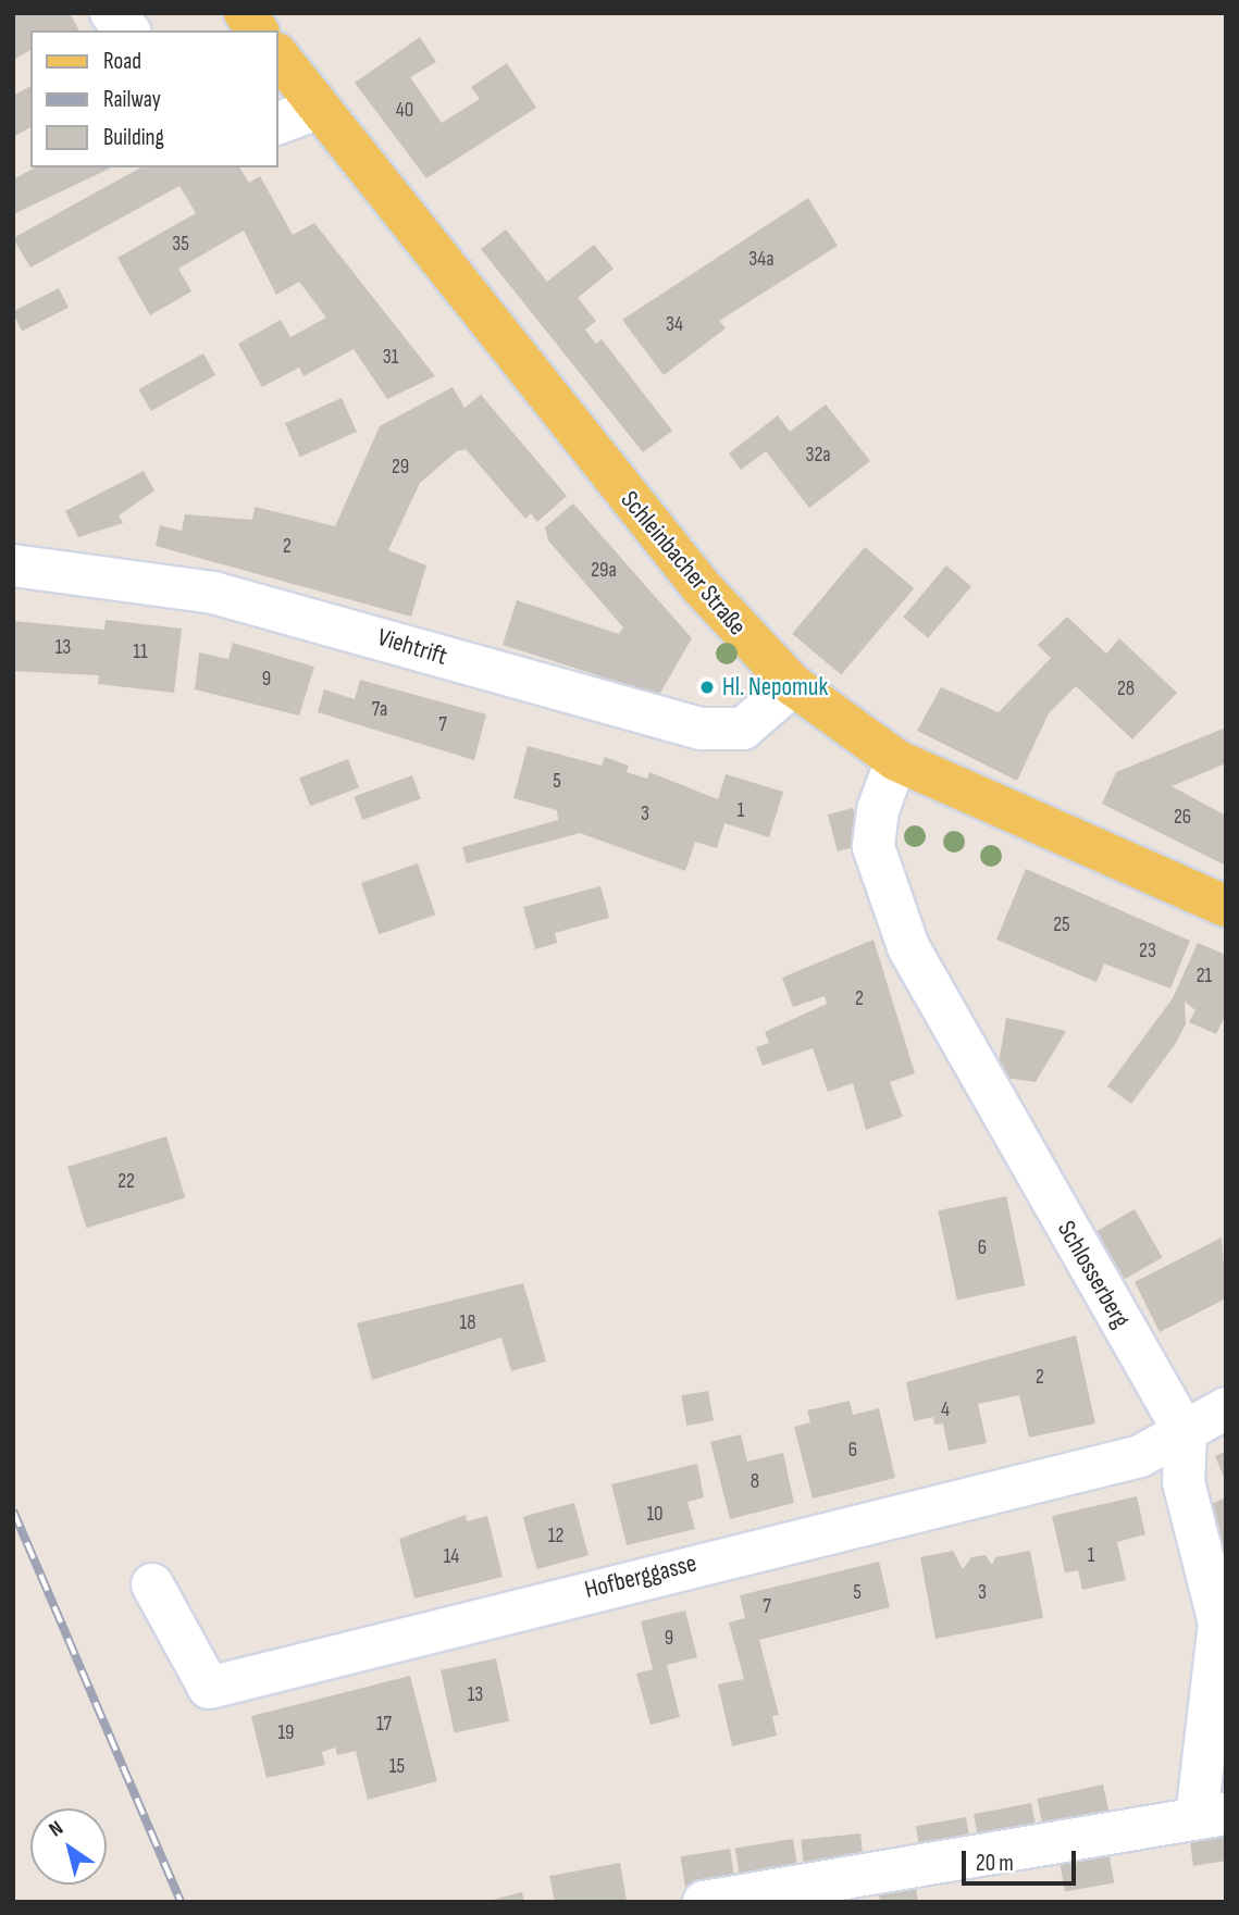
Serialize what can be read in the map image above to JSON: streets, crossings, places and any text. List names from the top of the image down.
{
  "streets": {
    "main road": ["Schleinbacher Straße"],
    "street": ["Viehtrift", "Schlosserberg", "Hofberggasse"]
  },
  "crossings": [
    ["Schleinbacher Straße", "Viehtrift"],
    ["Schleinbacher Straße", "Schlosserberg"],
    ["Schlosserberg", "Hofberggasse"]
  ],
  "places": ["Hl. Nepomuk"],
  "house_numbers": [
    "40",
    "35",
    "34a",
    "34",
    "31",
    "32a",
    "29",
    "2",
    "29a",
    "13",
    "11",
    "9",
    "28",
    "7a",
    "7",
    "5",
    "1",
    "3",
    "26",
    "25",
    "23",
    "21",
    "2",
    "22",
    "6",
    "18",
    "2",
    "4",
    "6",
    "8",
    "10",
    "12",
    "1",
    "14",
    "5",
    "3",
    "7",
    "9",
    "13",
    "17",
    "19",
    "15"
  ],
  "legend": ["Road", "Railway", "Building"],
  "scale_bar": "20 m",
  "north": "top left"
}
